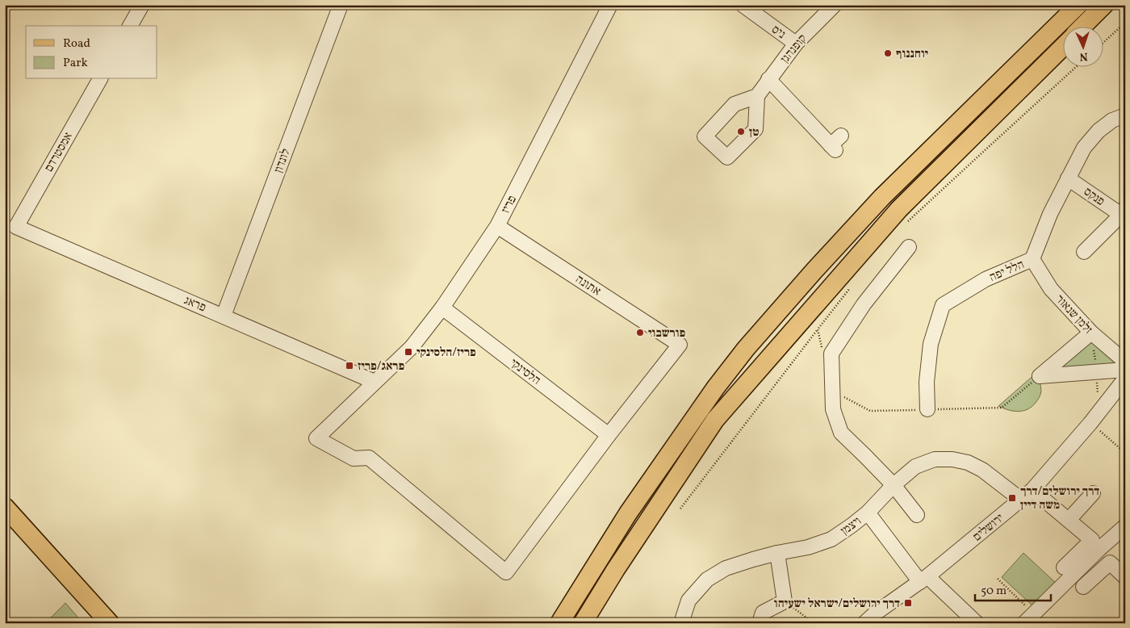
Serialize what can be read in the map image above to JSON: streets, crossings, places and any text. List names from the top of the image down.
{
  "streets": {
    "street": [
      "ניס",
      "קופנהגן",
      "אמסטרדם",
      "לונדון",
      "פנקס",
      "פריז",
      "הלל יפה",
      "אתונה",
      "פראג",
      "זלמן שנאור",
      "הלסינקי",
      "ויצמן",
      "ירושלים"
    ]
  },
  "crossings": [
    ["ניס", "קופנהגן"],
    ["אמסטרדם", "פראג"],
    ["לונדון", "פראג"],
    ["פנקס", "הלל יפה"],
    ["פריז", "אתונה"],
    ["פריז", "פראג"],
    ["פריז", "הלסינקי"],
    ["הלל יפה", "זלמן שנאור"],
    ["אתונה", "הלסינקי"],
    ["ויצמן", "ירושלים"]
  ],
  "places": {
    "other": ["יוחננוף", "טן", "פורשבוי"],
    "transit": [
      "פריז/הלסינקי",
      "פראג/פריז",
      "דרך ירושלים/דרך משה דיין",
      "דרך ירושלים/ישראל ישעיהו"
    ]
  },
  "legend": ["Road", "Park"],
  "scale_bar": "50 m",
  "north": "bottom"
}
